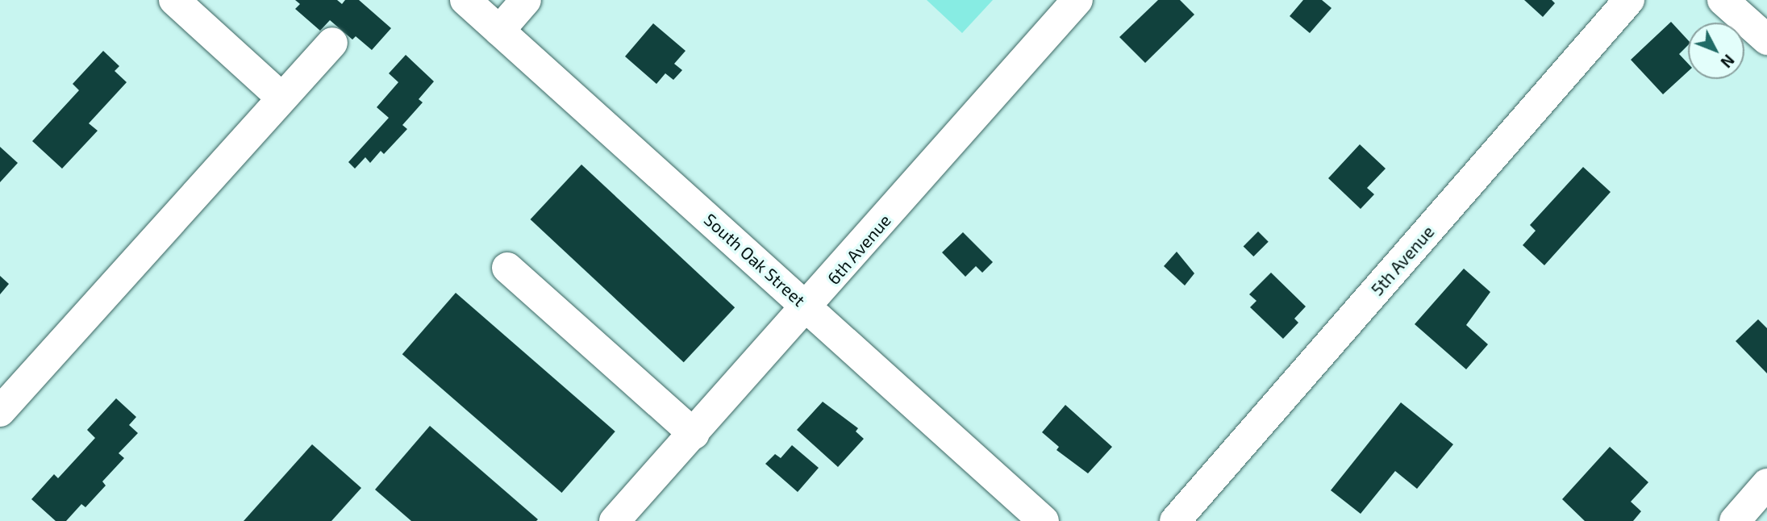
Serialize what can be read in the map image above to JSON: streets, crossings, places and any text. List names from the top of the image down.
{
  "streets": {
    "street": ["6th Avenue", "South Oak Street", "5th Avenue"]
  },
  "crossings": [
    ["6th Avenue", "South Oak Street"]
  ],
  "north": "bottom right"
}
